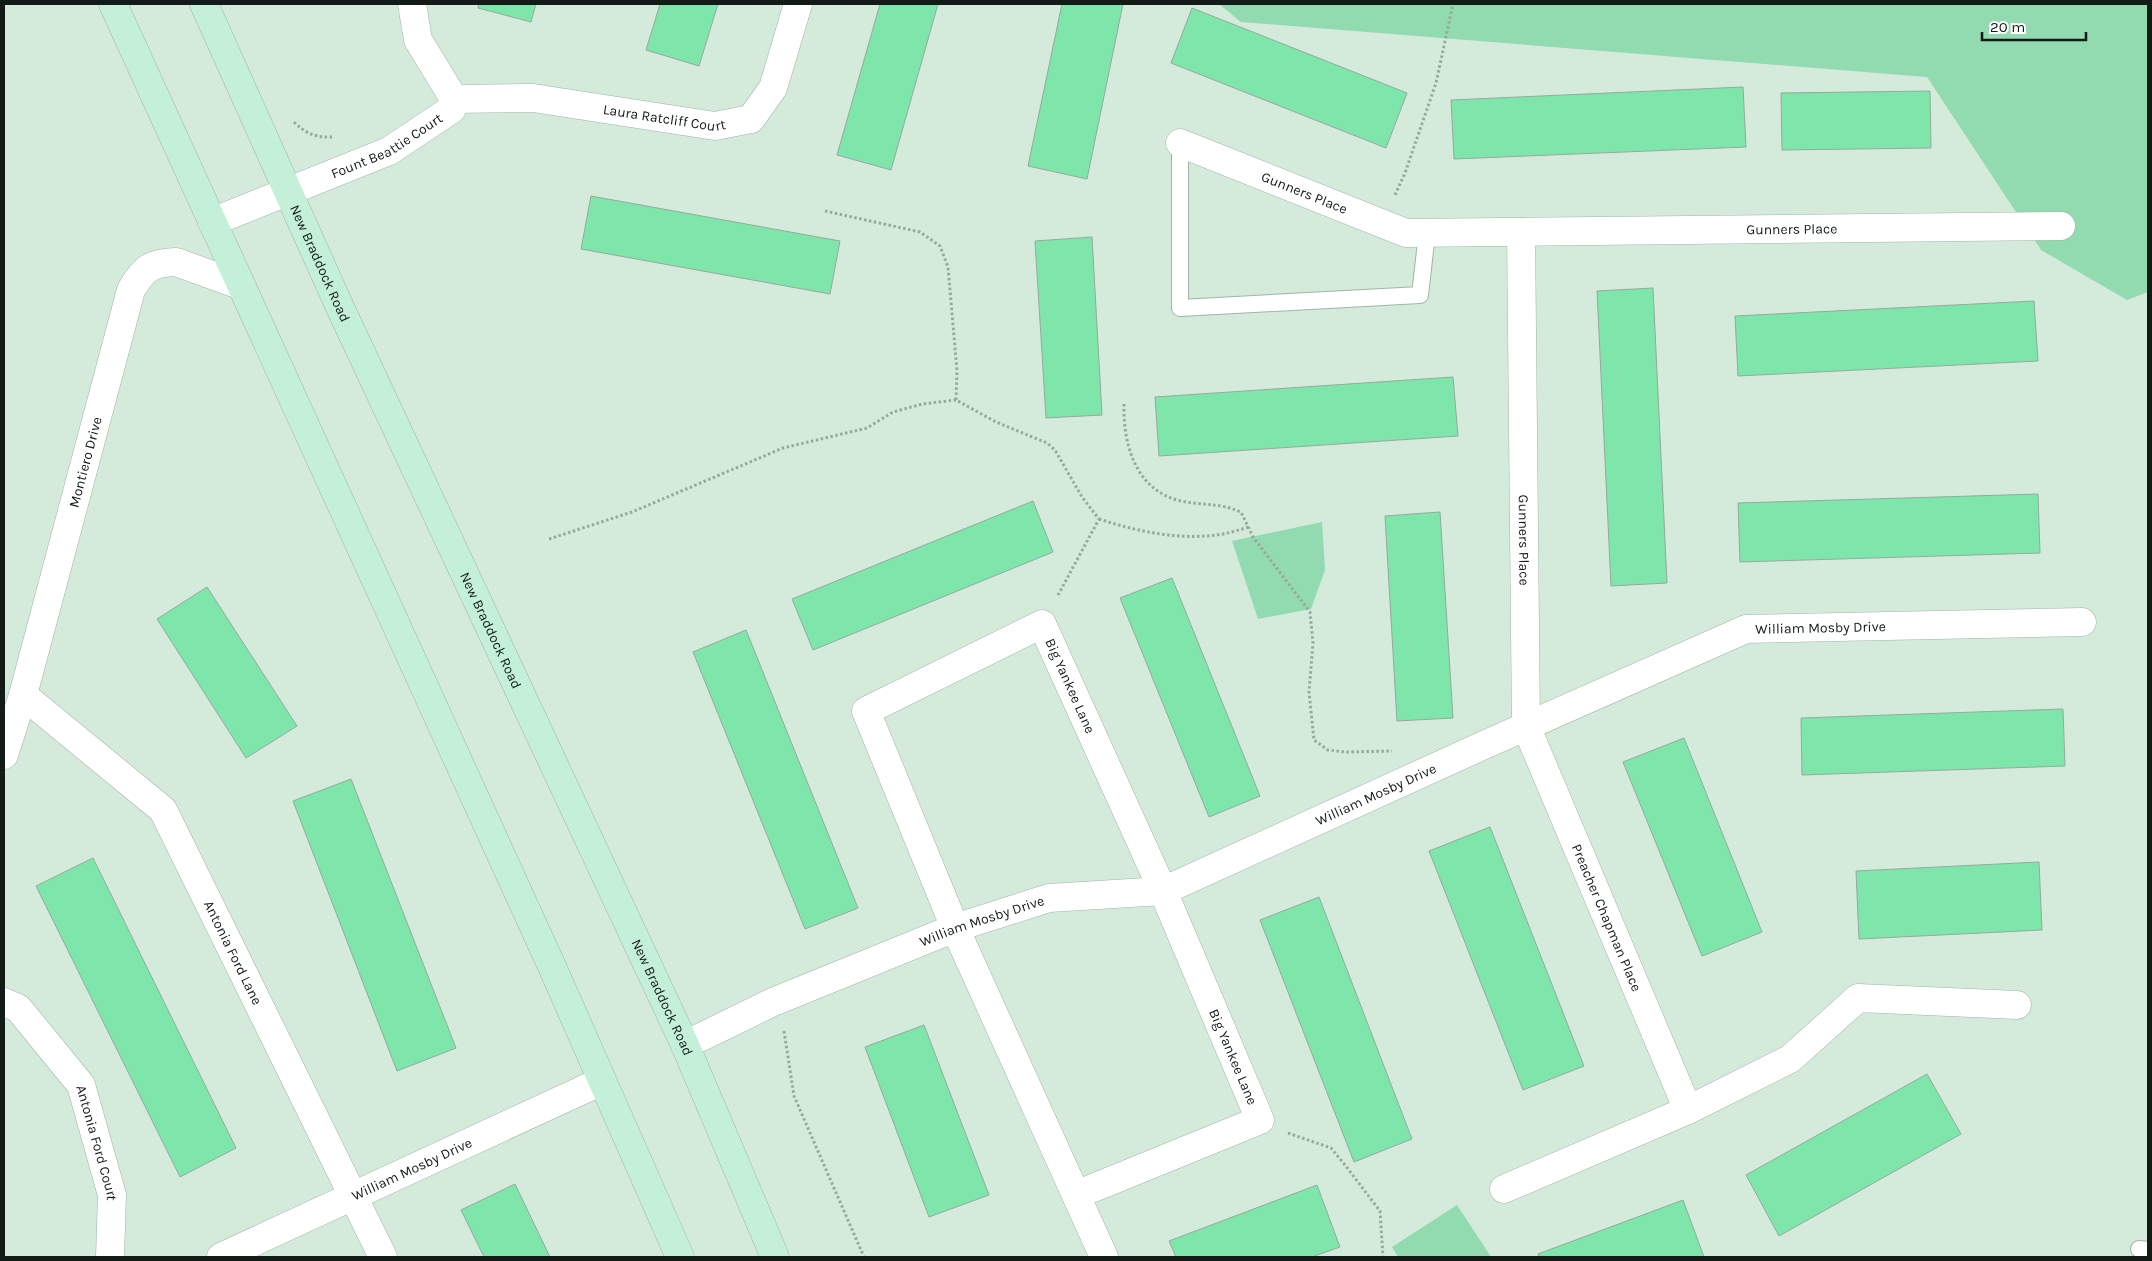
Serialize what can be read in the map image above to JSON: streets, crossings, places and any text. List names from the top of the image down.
{
  "streets": {
    "main road": ["New Braddock Road"],
    "street": [
      "Laura Ratcliff Court",
      "Fount Beattie Court",
      "Gunners Place",
      "Montiero Drive",
      "William Mosby Drive",
      "Big Yankee Lane",
      "Preacher Chapman Place",
      "Antonia Ford Lane",
      "Antonia Ford Court"
    ]
  },
  "crossings": [
    ["Laura Ratcliff Court", "Fount Beattie Court"],
    ["Fount Beattie Court", "New Braddock Road"],
    ["Gunners Place", "William Mosby Drive"],
    ["Gunners Place", "Preacher Chapman Place"],
    ["New Braddock Road", "William Mosby Drive"],
    ["Montiero Drive", "Antonia Ford Lane"],
    ["William Mosby Drive", "Big Yankee Lane"],
    ["William Mosby Drive", "Preacher Chapman Place"],
    ["William Mosby Drive", "Antonia Ford Lane"]
  ],
  "scale_bar": "20 m"
}
